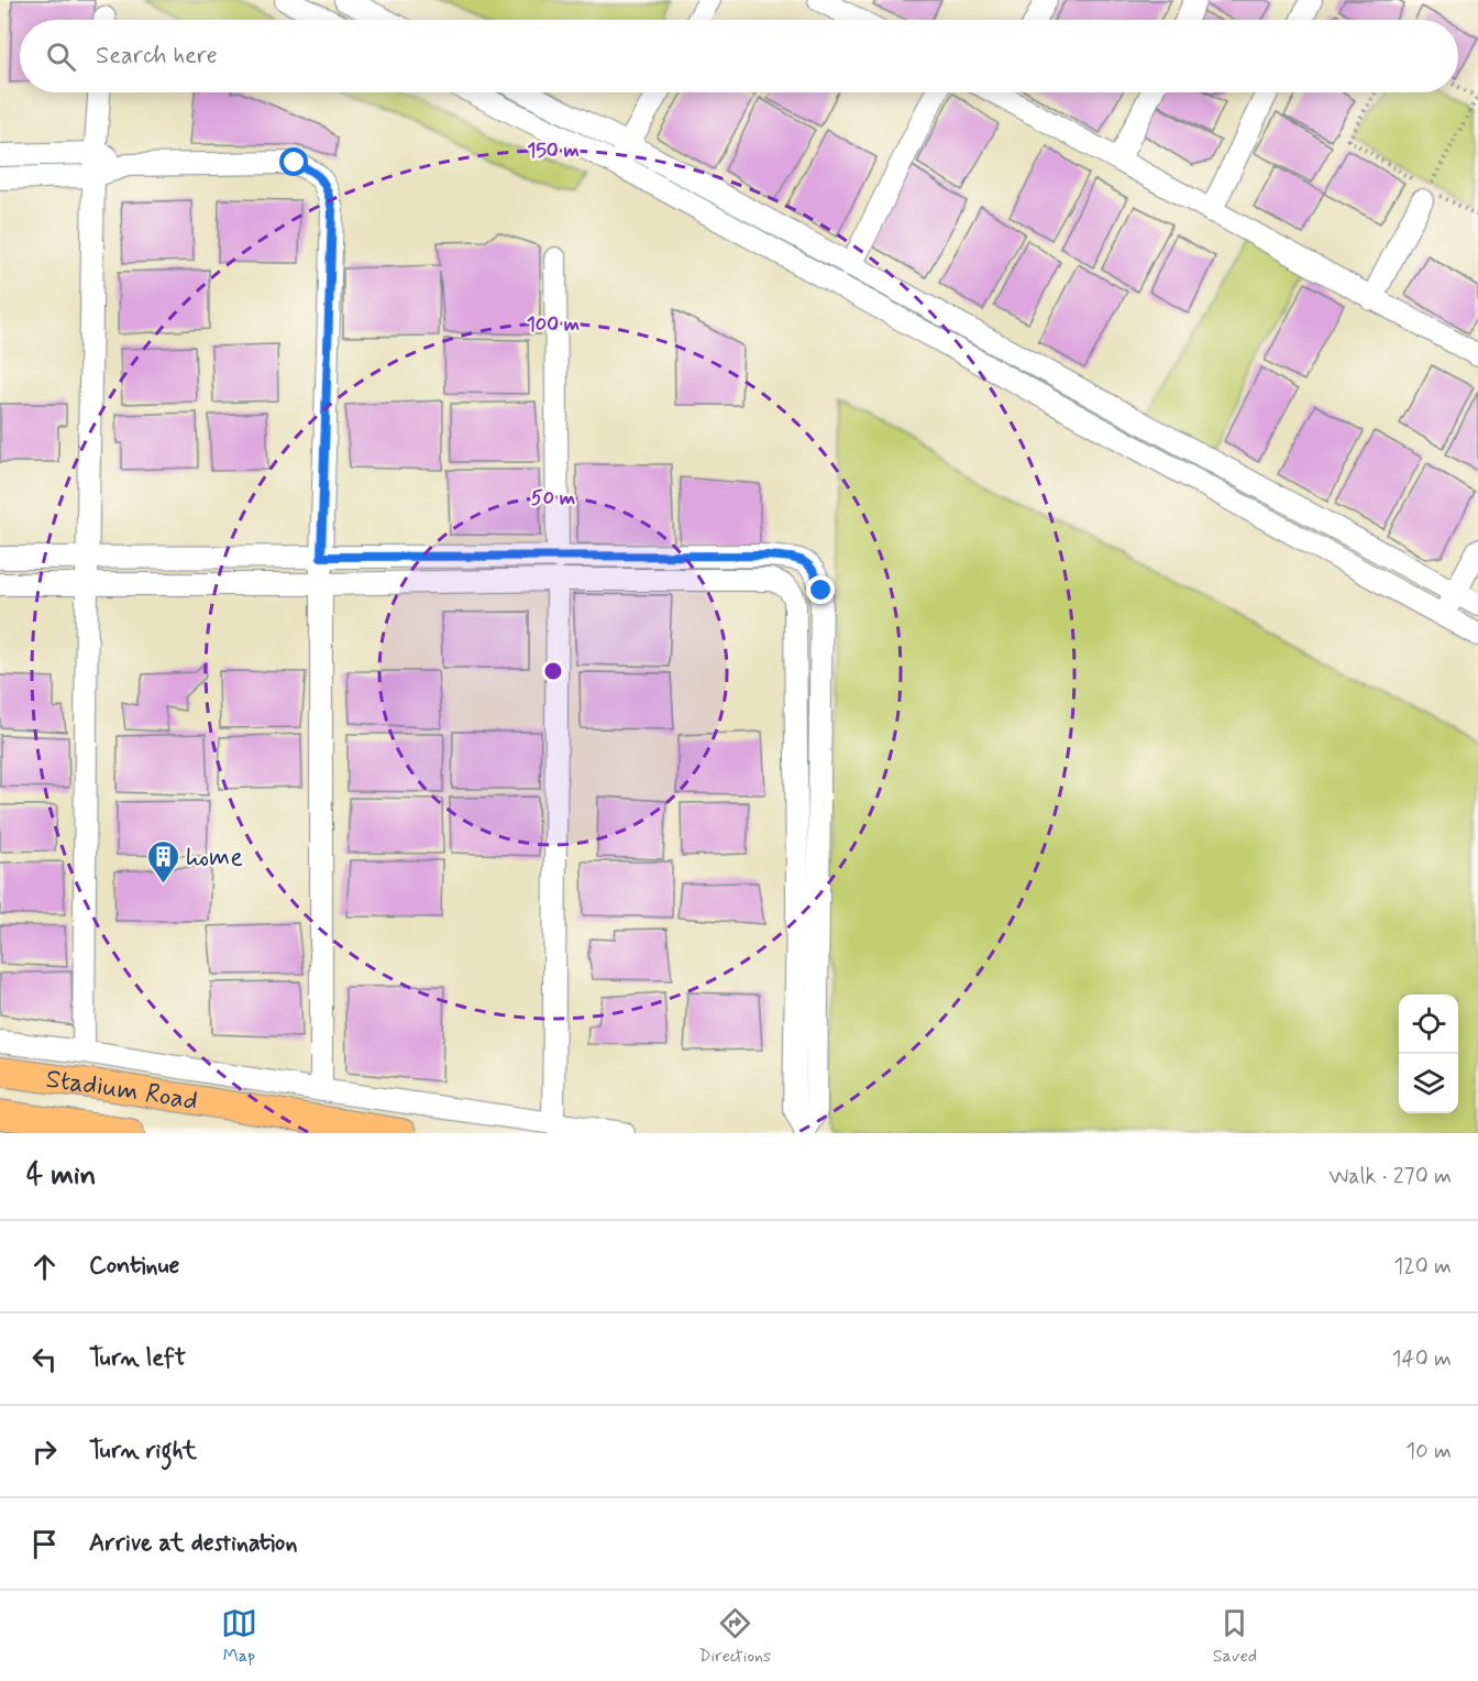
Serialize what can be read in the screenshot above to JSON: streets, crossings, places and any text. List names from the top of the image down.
{
  "streets": {
    "main road": ["Stadium Road"]
  },
  "places": {
    "building": ["home"]
  },
  "page": {
    "search": "Search here",
    "heading": ["4 min", "Walk · 270 m"],
    "list": [
      ["Continue", "120 m"],
      ["Turn left", "140 m"],
      ["Turn right", "10 m"],
      "Arrive at destination"
    ],
    "nav": ["Map", "Directions", "Saved"]
  },
  "rings": ["150 m", "100 m", "50 m"]
}
